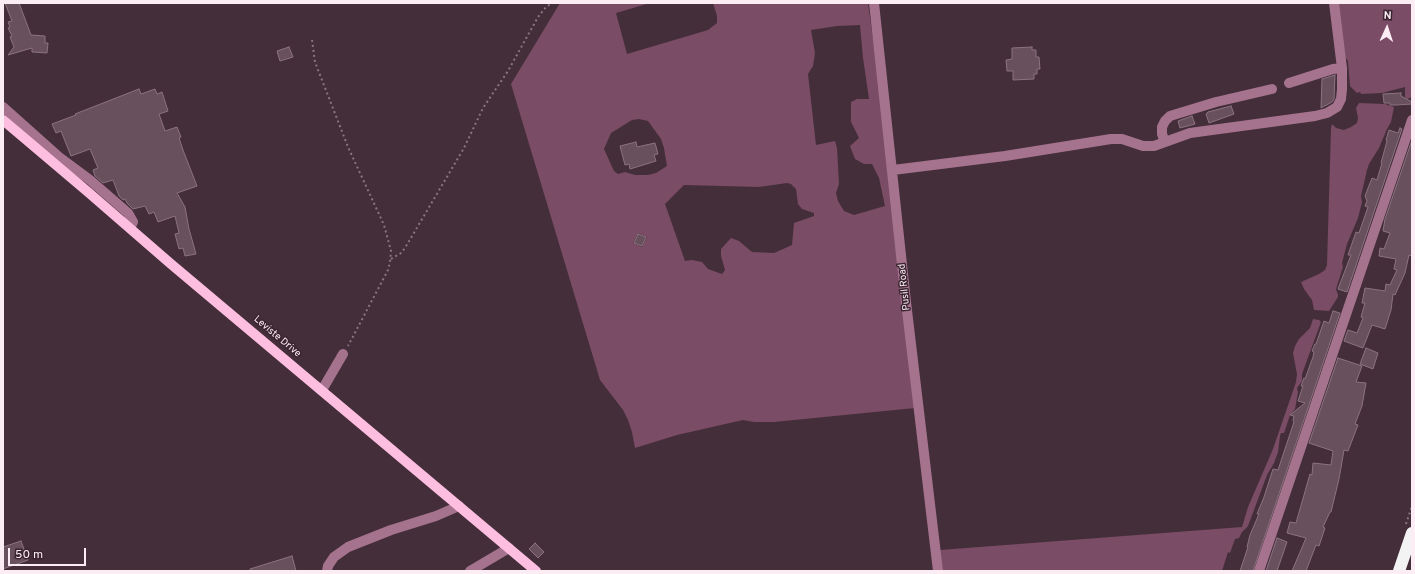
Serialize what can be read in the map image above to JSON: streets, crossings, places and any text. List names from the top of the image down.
{
  "streets": {
    "main road": ["Leviste Drive"],
    "street": ["Pusil Road"]
  },
  "scale_bar": "50 m",
  "north": "top"
}
